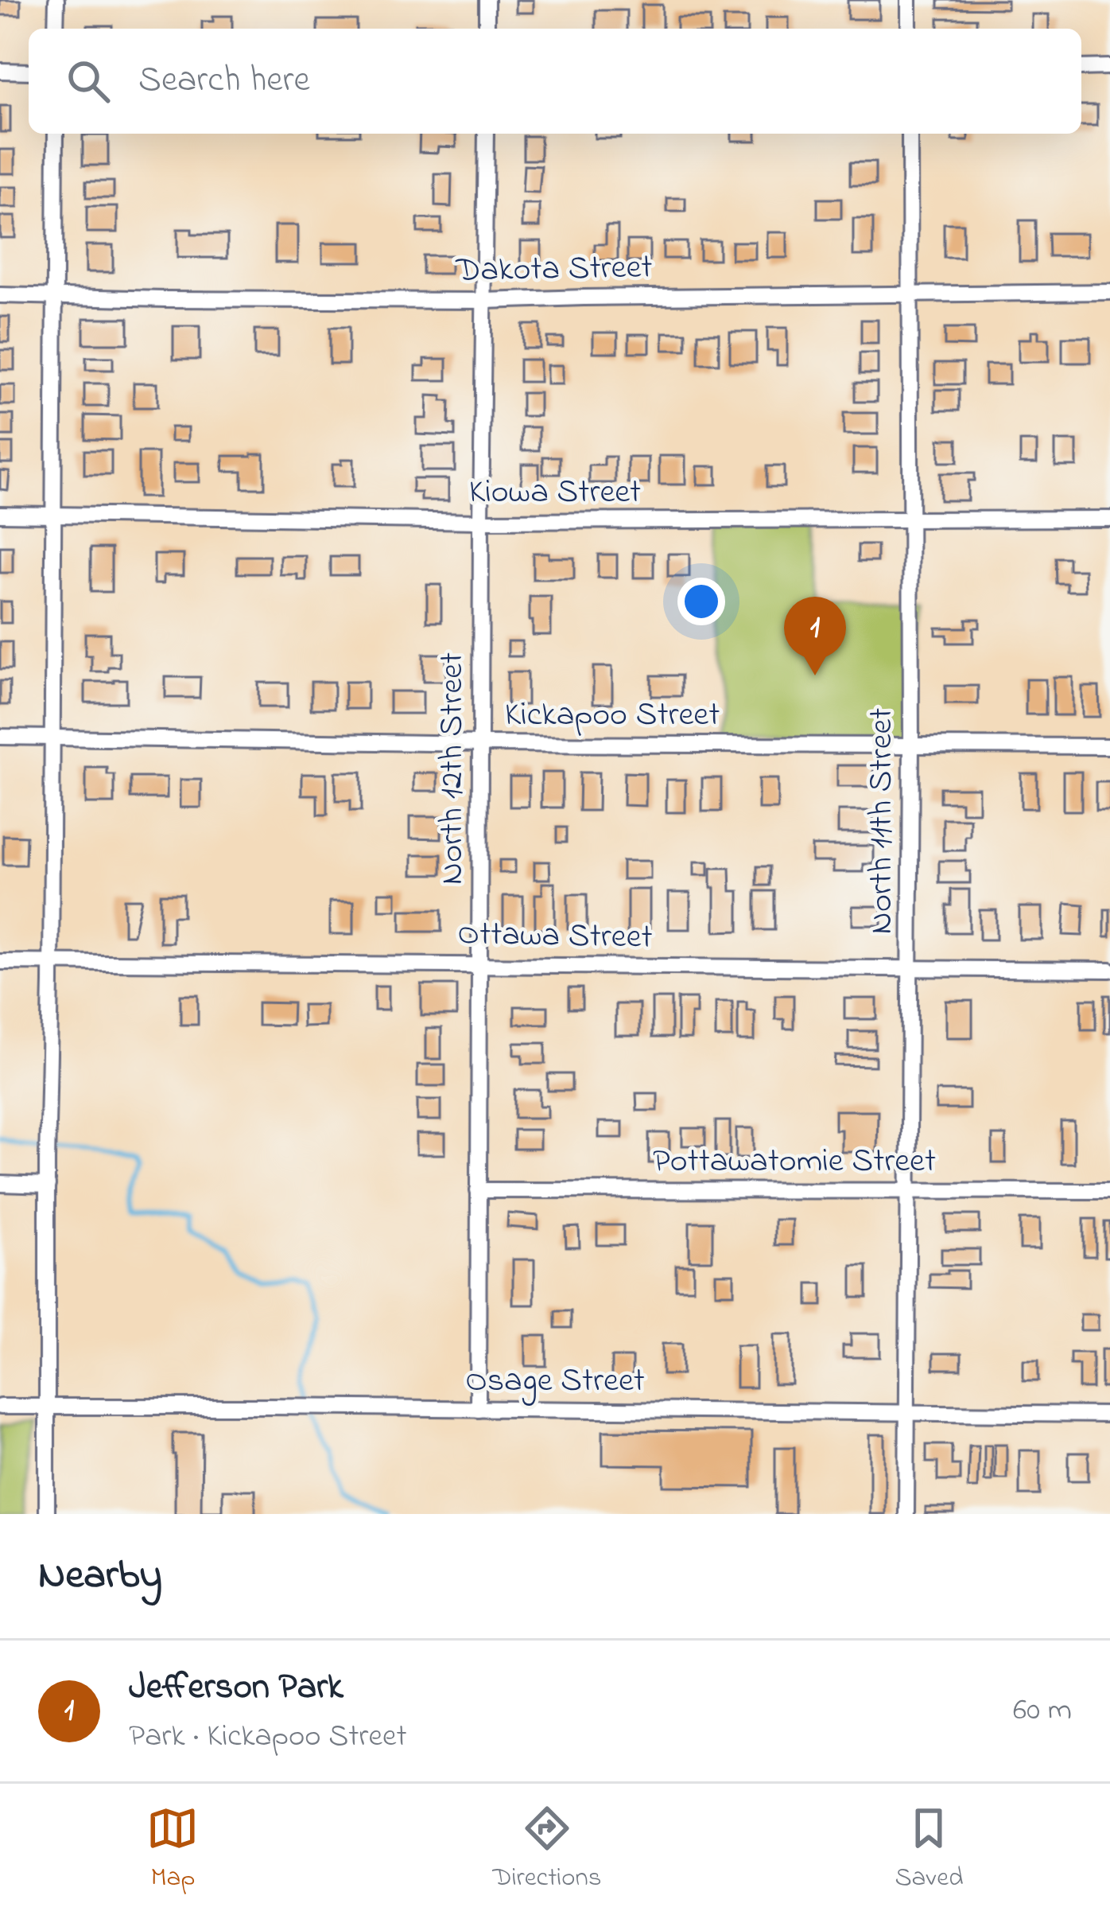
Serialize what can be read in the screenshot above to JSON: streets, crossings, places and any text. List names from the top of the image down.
{
  "streets": {
    "street": [
      "Dakota Street",
      "Kiowa Street",
      "Kickapoo Street",
      "North 12th Street",
      "North 11th Street",
      "Ottawa Street",
      "Pottawatomie Street",
      "Osage Street"
    ]
  },
  "crossings": [
    ["Dakota Street", "North 12th Street"],
    ["Dakota Street", "North 11th Street"],
    ["Kiowa Street", "North 12th Street"],
    ["Kiowa Street", "North 11th Street"],
    ["Kickapoo Street", "North 12th Street"],
    ["Kickapoo Street", "North 11th Street"],
    ["North 12th Street", "Ottawa Street"],
    ["North 12th Street", "Pottawatomie Street"],
    ["North 12th Street", "Osage Street"],
    ["North 11th Street", "Ottawa Street"],
    ["North 11th Street", "Pottawatomie Street"],
    ["North 11th Street", "Osage Street"]
  ],
  "page": {
    "search": "Search here",
    "pins": "1",
    "heading": "Nearby",
    "list": [
      {
        "mark": "1",
        "name": "Jefferson Park",
        "note": "Park · Kickapoo Street",
        "value": "60 m"
      }
    ],
    "nav": ["Map", "Directions", "Saved"]
  }
}
